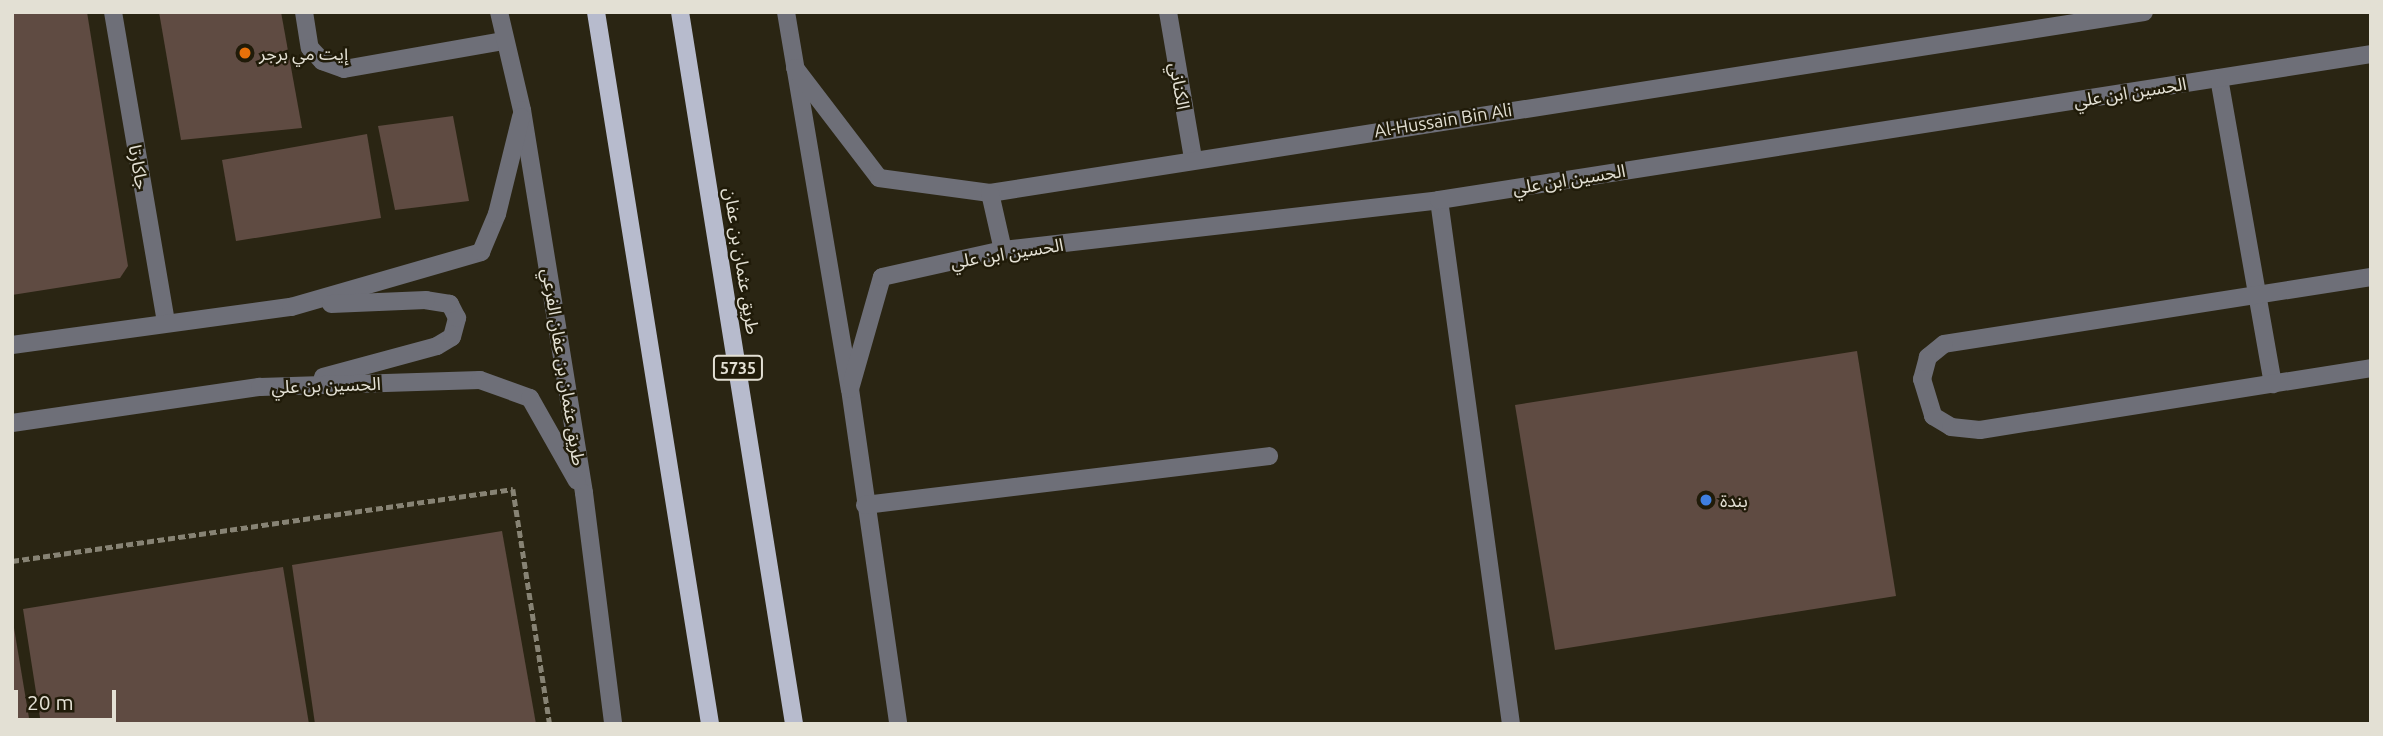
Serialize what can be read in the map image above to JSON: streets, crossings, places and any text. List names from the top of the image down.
{
  "streets": {
    "main road": ["طريق عثمان بن عفان", "5735"],
    "street": [
      "الكناني",
      "الحسين ابن علي",
      "Al-Hussain Bin Ali",
      "جاكارتا",
      "طريق عثمان بن عفان الفرعي",
      "الحسين بن علي"
    ]
  },
  "crossings": [
    ["الكناني", "Al-Hussain Bin Ali"],
    ["طريق عثمان بن عفان الفرعي", "الحسين بن علي"]
  ],
  "places": ["إيت مي برجر", "بندة"],
  "scale_bar": "20 m"
}
